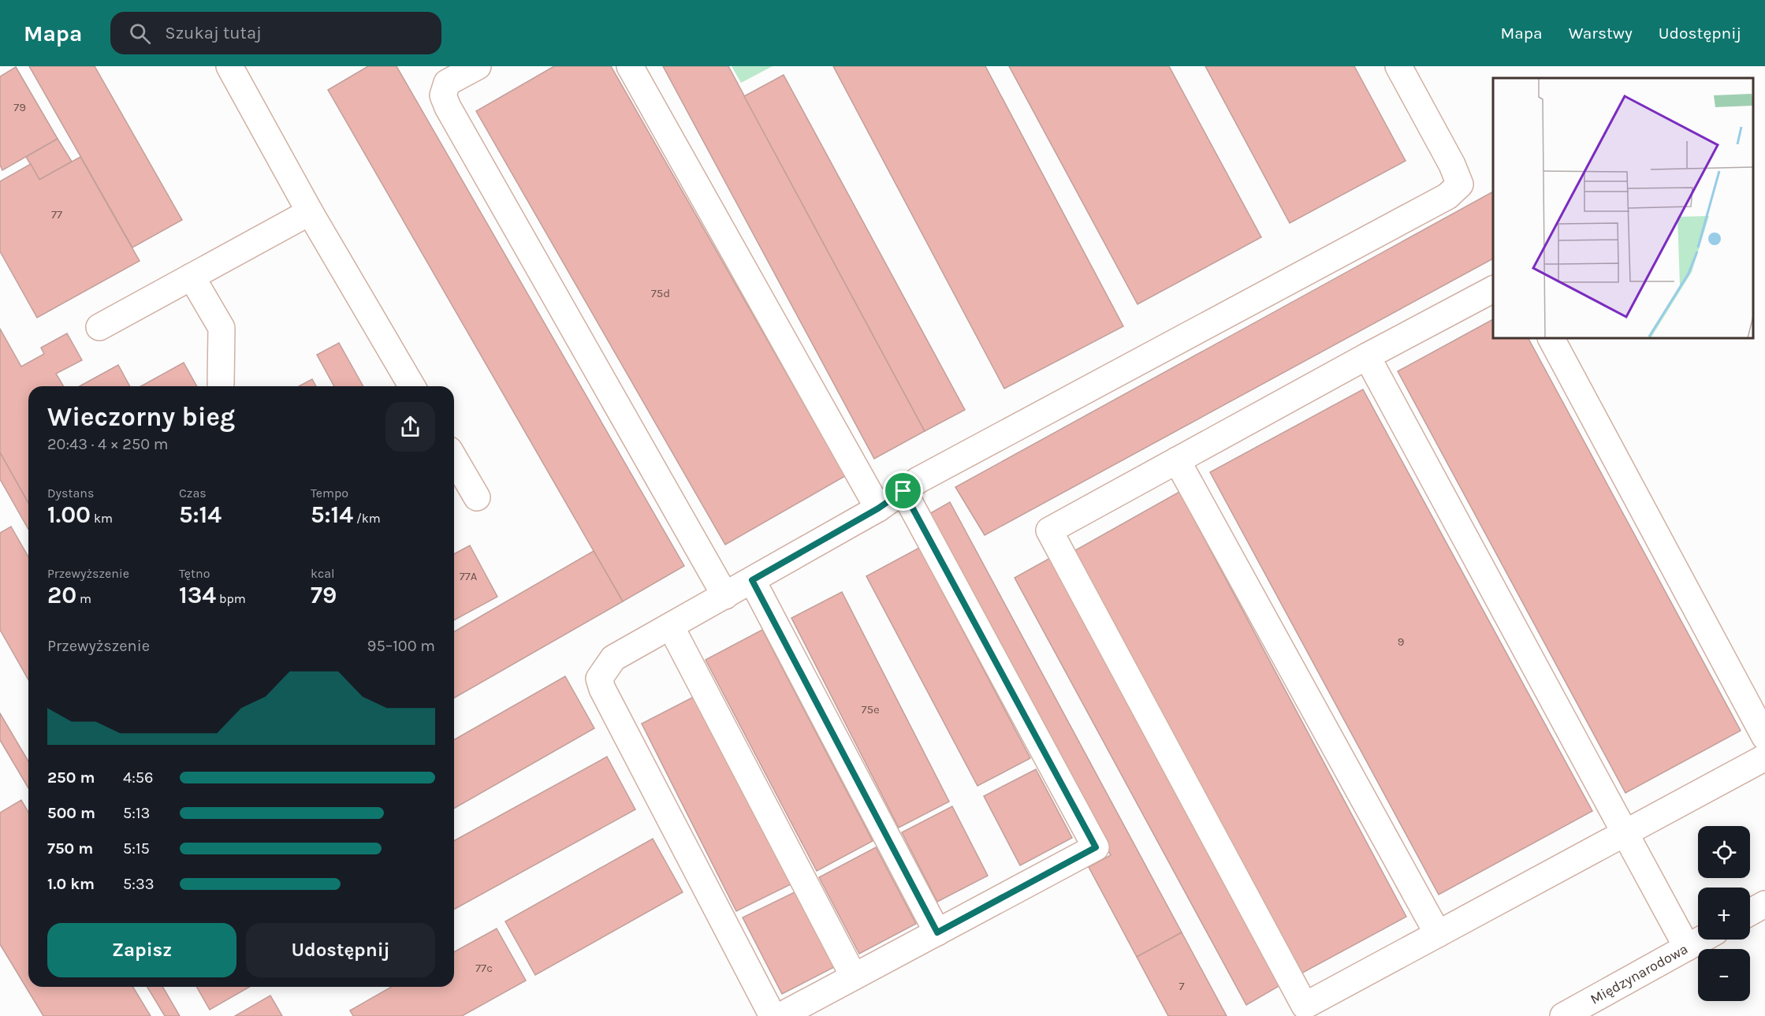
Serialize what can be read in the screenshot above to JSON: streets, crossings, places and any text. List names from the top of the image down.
{
  "streets": {
    "street": ["Międzynarodowa"]
  },
  "house_numbers": [
    "79",
    "77",
    "75d",
    "77A",
    "9",
    "75e",
    "77c",
    "7"
  ],
  "page": {
    "header": "Mapa",
    "search": "Szukaj tutaj",
    "nav": ["Mapa", "Warstwy", "Udostępnij"],
    "heading": ["Wieczorny bieg", "20:43 · 4 × 250 m"],
    "stats": [
      ["Dystans", "1.00 km"],
      ["Czas", "5:14"],
      ["Tempo", "5:14 /km"],
      ["Przewyższenie", "20 m"],
      ["Tętno", "134 bpm"],
      ["kcal", "79"]
    ],
    "chart": ["Przewyższenie", "95–100 m"],
    "list": [
      {
        "name": "250 m",
        "note": "4:56"
      },
      {
        "name": "500 m",
        "note": "5:13"
      },
      {
        "name": "750 m",
        "note": "5:15"
      },
      {
        "name": "1.0 km",
        "note": "5:33"
      }
    ],
    "map_buttons": ["+", "−"],
    "buttons": ["Zapisz", "Udostępnij"]
  }
}
